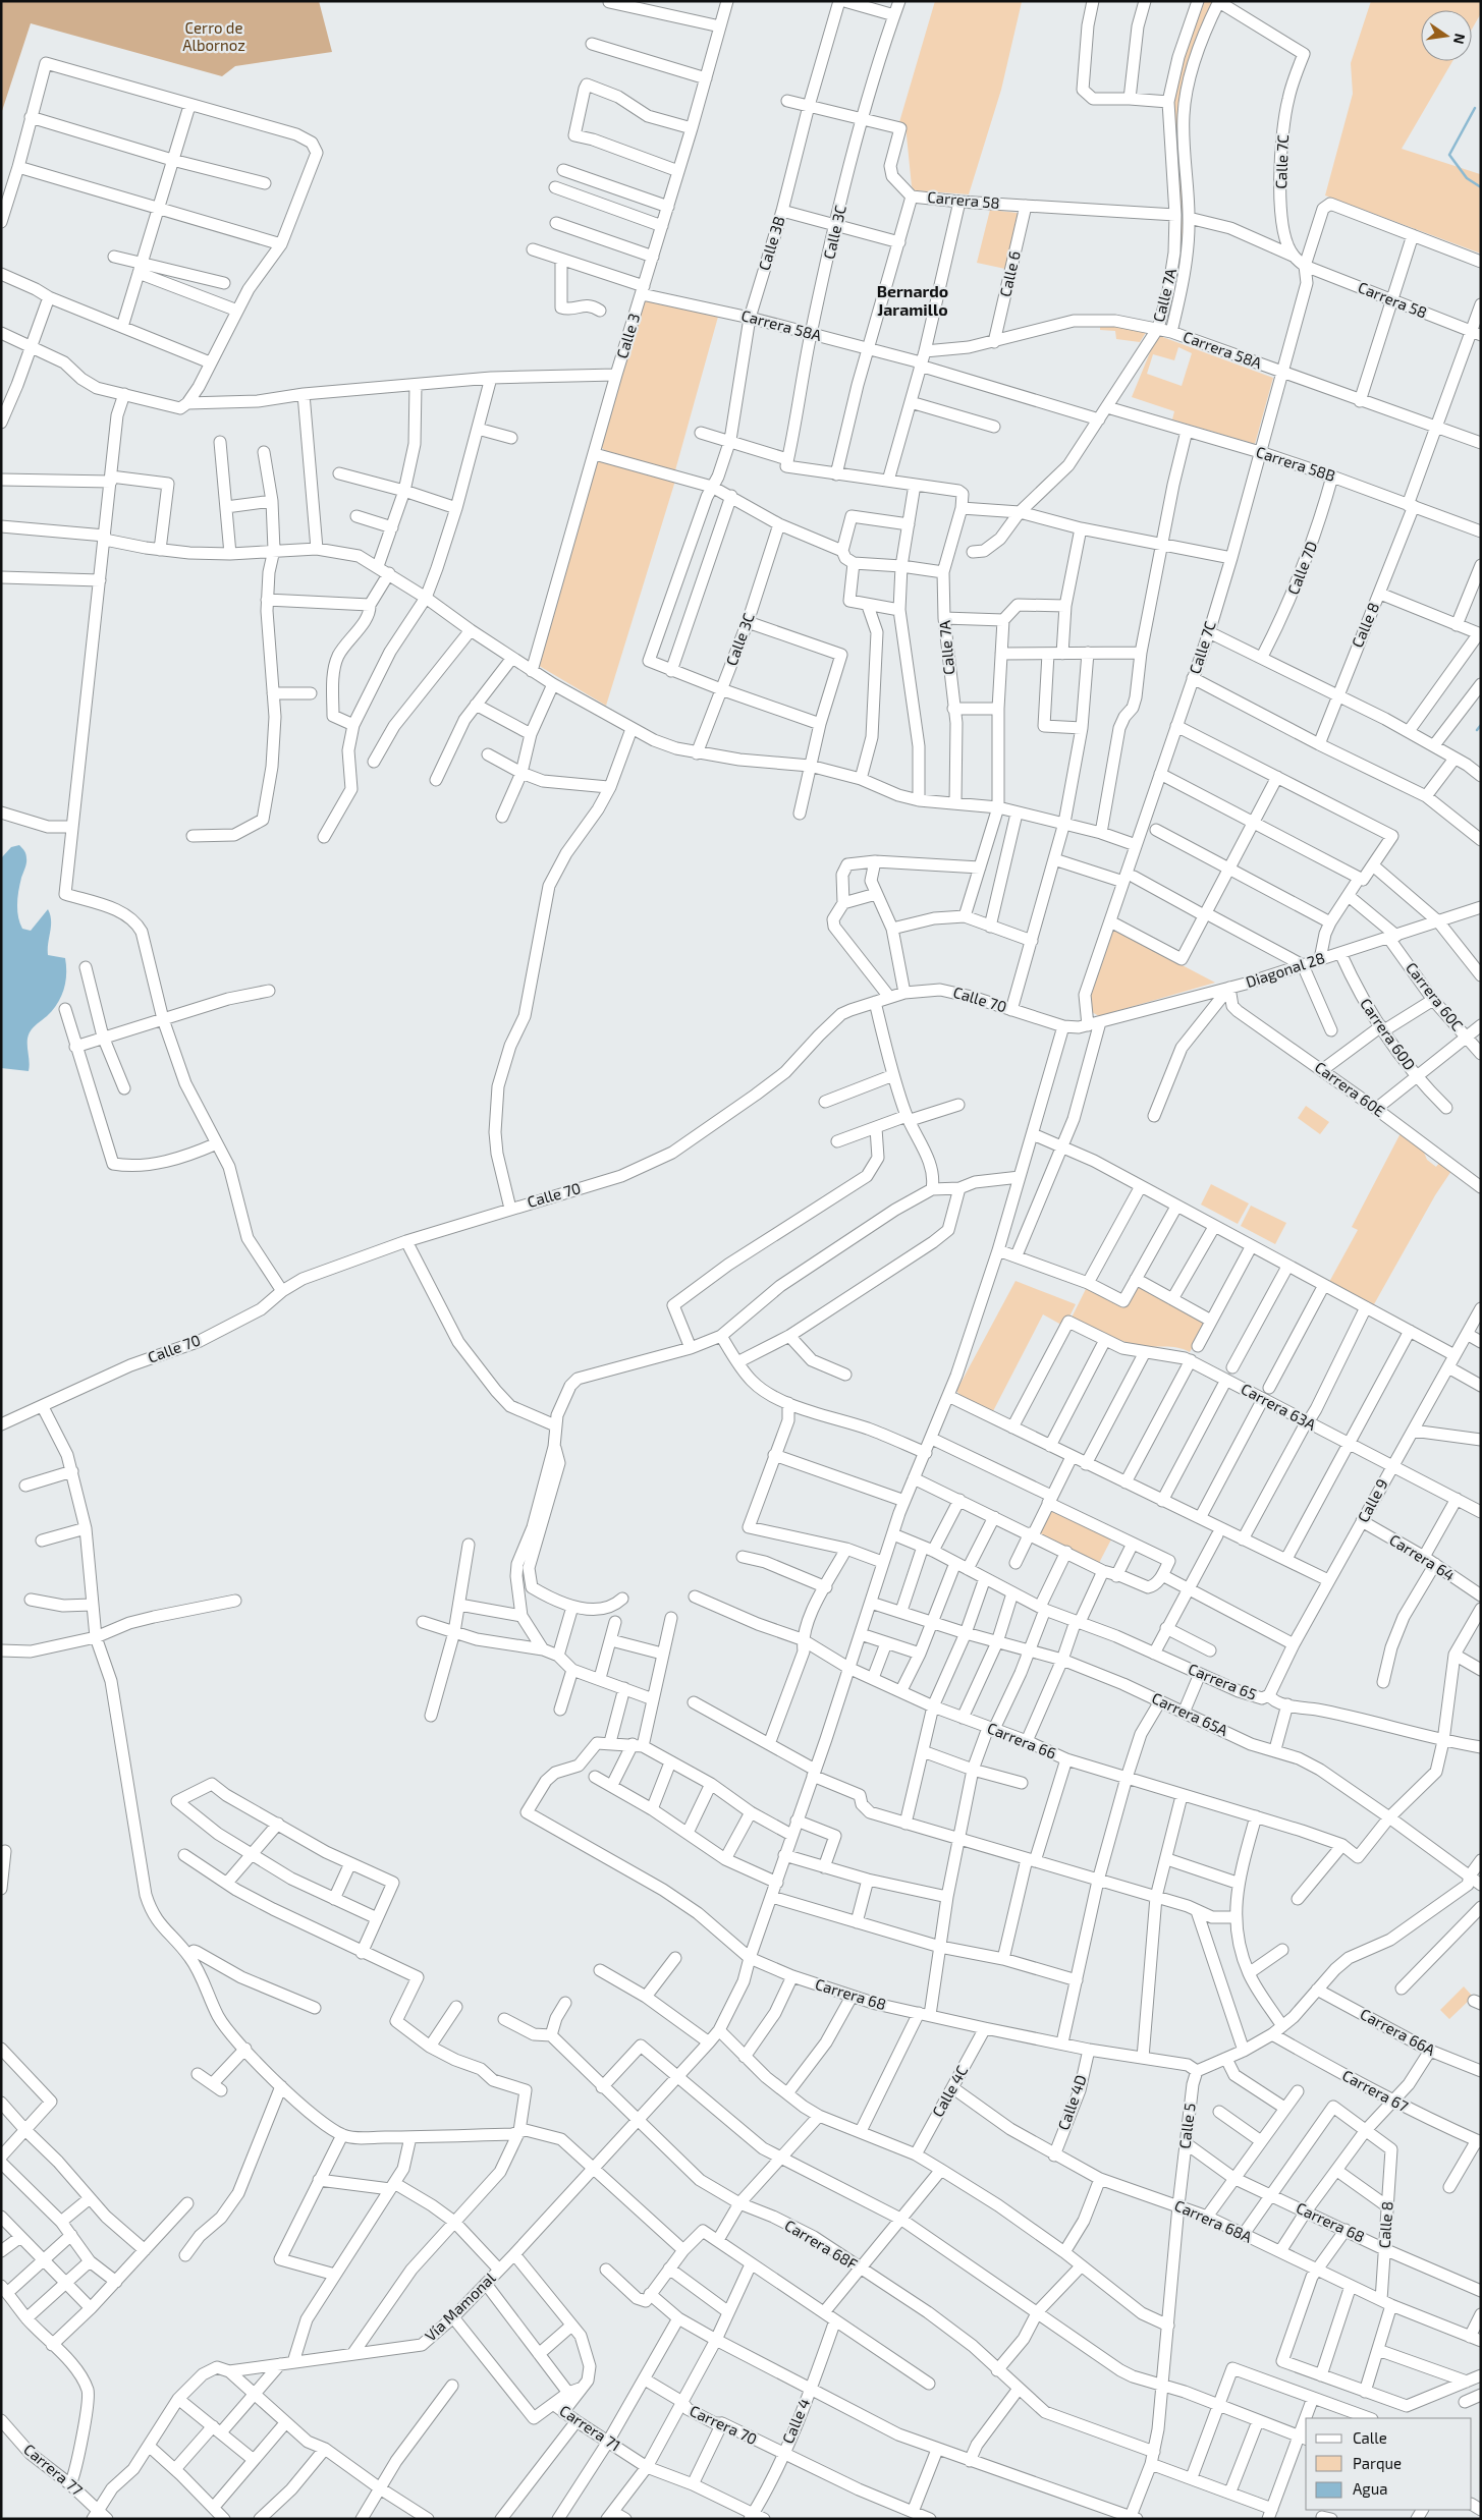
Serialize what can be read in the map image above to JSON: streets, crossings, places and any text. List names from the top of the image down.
{
  "streets": {
    "street": [
      "Calle 7C",
      "Carrera 58",
      "Calle 3C",
      "Calle 3B",
      "Calle 6",
      "Calle 7A",
      "Carrera 58A",
      "Calle 3",
      "Carrera 58B",
      "Calle 7D",
      "Calle 8",
      "Diagonal 28",
      "Carrera 60C",
      "Calle 70",
      "Carrera 60D",
      "Carrera 60E",
      "Carrera 63A",
      "Calle 9",
      "Carrera 64",
      "Carrera 65",
      "Carrera 65A",
      "Carrera 66",
      "Carrera 68",
      "Carrera 66A",
      "Calle 4C",
      "Carrera 67",
      "Calle 4D",
      "Calle 5",
      "Carrera 68A",
      "Carrera 68F",
      "Vía Mamonal",
      "Calle 4",
      "Carrera 70",
      "Carrera 71",
      "Carrera 77"
    ]
  },
  "crossings": [
    ["Calle 7C", "Carrera 58"],
    ["Calle 7C", "Calle 7A"],
    ["Calle 7C", "Carrera 58A"],
    ["Calle 7C", "Carrera 58B"],
    ["Calle 7C", "Diagonal 28"],
    ["Calle 7C", "Calle 70"],
    ["Carrera 58", "Calle 3C"],
    ["Carrera 58", "Calle 3B"],
    ["Carrera 58", "Calle 6"],
    ["Carrera 58", "Calle 7A"],
    ["Carrera 58", "Calle 8"],
    ["Calle 3C", "Carrera 58A"],
    ["Calle 3B", "Carrera 58A"],
    ["Calle 6", "Carrera 58A"],
    ["Calle 7A", "Carrera 58A"],
    ["Calle 7A", "Carrera 58B"],
    ["Carrera 58A", "Calle 3"],
    ["Carrera 58A", "Calle 8"],
    ["Carrera 58B", "Calle 7D"],
    ["Carrera 58B", "Calle 8"],
    ["Calle 8", "Carrera 68"],
    ["Calle 8", "Carrera 68A"],
    ["Diagonal 28", "Carrera 60C"],
    ["Diagonal 28", "Calle 70"],
    ["Diagonal 28", "Carrera 60D"],
    ["Diagonal 28", "Carrera 60E"],
    ["Calle 70", "Vía Mamonal"],
    ["Carrera 63A", "Calle 9"],
    ["Calle 9", "Carrera 64"],
    ["Calle 9", "Carrera 65"],
    ["Carrera 65", "Vía Mamonal"],
    ["Carrera 65A", "Carrera 66"],
    ["Carrera 65A", "Vía Mamonal"],
    ["Carrera 66", "Vía Mamonal"],
    ["Carrera 68", "Calle 4C"],
    ["Carrera 68", "Calle 4D"],
    ["Carrera 68", "Calle 5"],
    ["Carrera 68", "Vía Mamonal"],
    ["Calle 4C", "Carrera 68A"],
    ["Calle 4D", "Carrera 68A"],
    ["Calle 5", "Carrera 68A"],
    ["Calle 5", "Carrera 68F"],
    ["Carrera 68F", "Vía Mamonal"],
    ["Vía Mamonal", "Carrera 71"],
    ["Vía Mamonal", "Carrera 77"],
    ["Calle 4", "Carrera 70"],
    ["Calle 4", "Carrera 71"]
  ],
  "districts": ["Bernardo Jaramillo"],
  "parks": ["Cerro de Albornoz"],
  "legend": ["Calle", "Parque", "Agua"],
  "north": "right"
}
